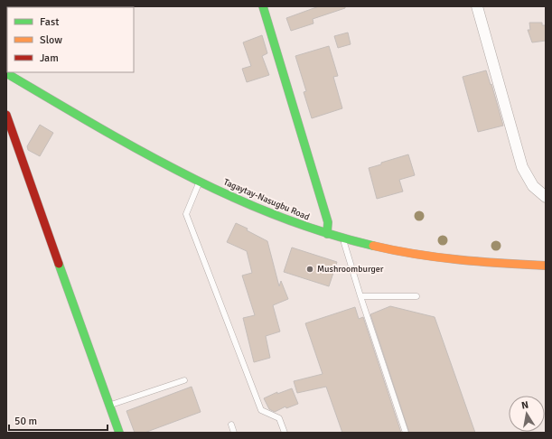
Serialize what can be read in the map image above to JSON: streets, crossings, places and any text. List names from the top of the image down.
{
  "streets": {
    "main road": ["Tagaytay-Nasugbu Road"]
  },
  "places": ["Mushroomburger"],
  "legend": ["Fast", "Slow", "Jam"],
  "scale_bar": "50 m",
  "north": "top"
}
